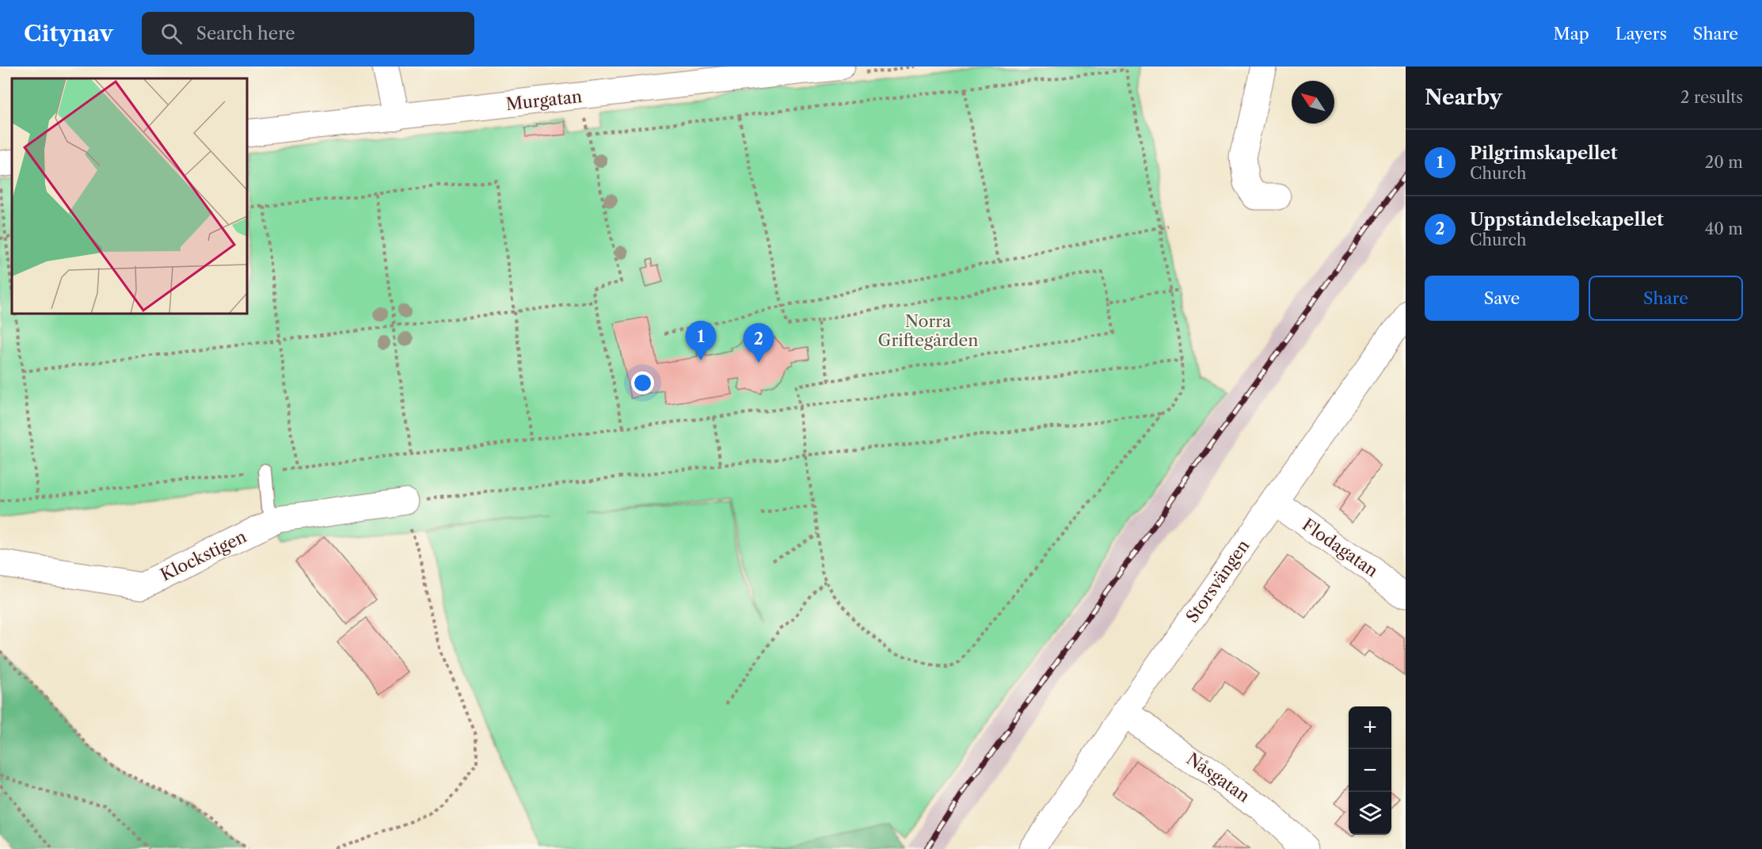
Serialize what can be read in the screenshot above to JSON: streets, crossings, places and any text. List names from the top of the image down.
{
  "streets": {
    "street": [
      "Murgatan",
      "Flodagatan",
      "Klockstigen",
      "Storsvängen",
      "Nåsgatan"
    ]
  },
  "crossings": [
    ["Flodagatan", "Storsvängen"],
    ["Storsvängen", "Nåsgatan"]
  ],
  "parks": ["Norra Griftegården"],
  "north": "top left",
  "page": {
    "header": "Citynav",
    "search": "Search here",
    "nav": ["Map", "Layers", "Share"],
    "heading": ["Nearby", "2 results"],
    "list": [
      {
        "mark": "1",
        "name": "Pilgrimskapellet",
        "note": "Church",
        "value": "20 m"
      },
      {
        "mark": "2",
        "name": "Uppståndelsekapellet",
        "note": "Church",
        "value": "40 m"
      }
    ],
    "buttons": ["Save", "Share"],
    "pins": ["1", "2"],
    "map_buttons": ["+", "−"]
  }
}
